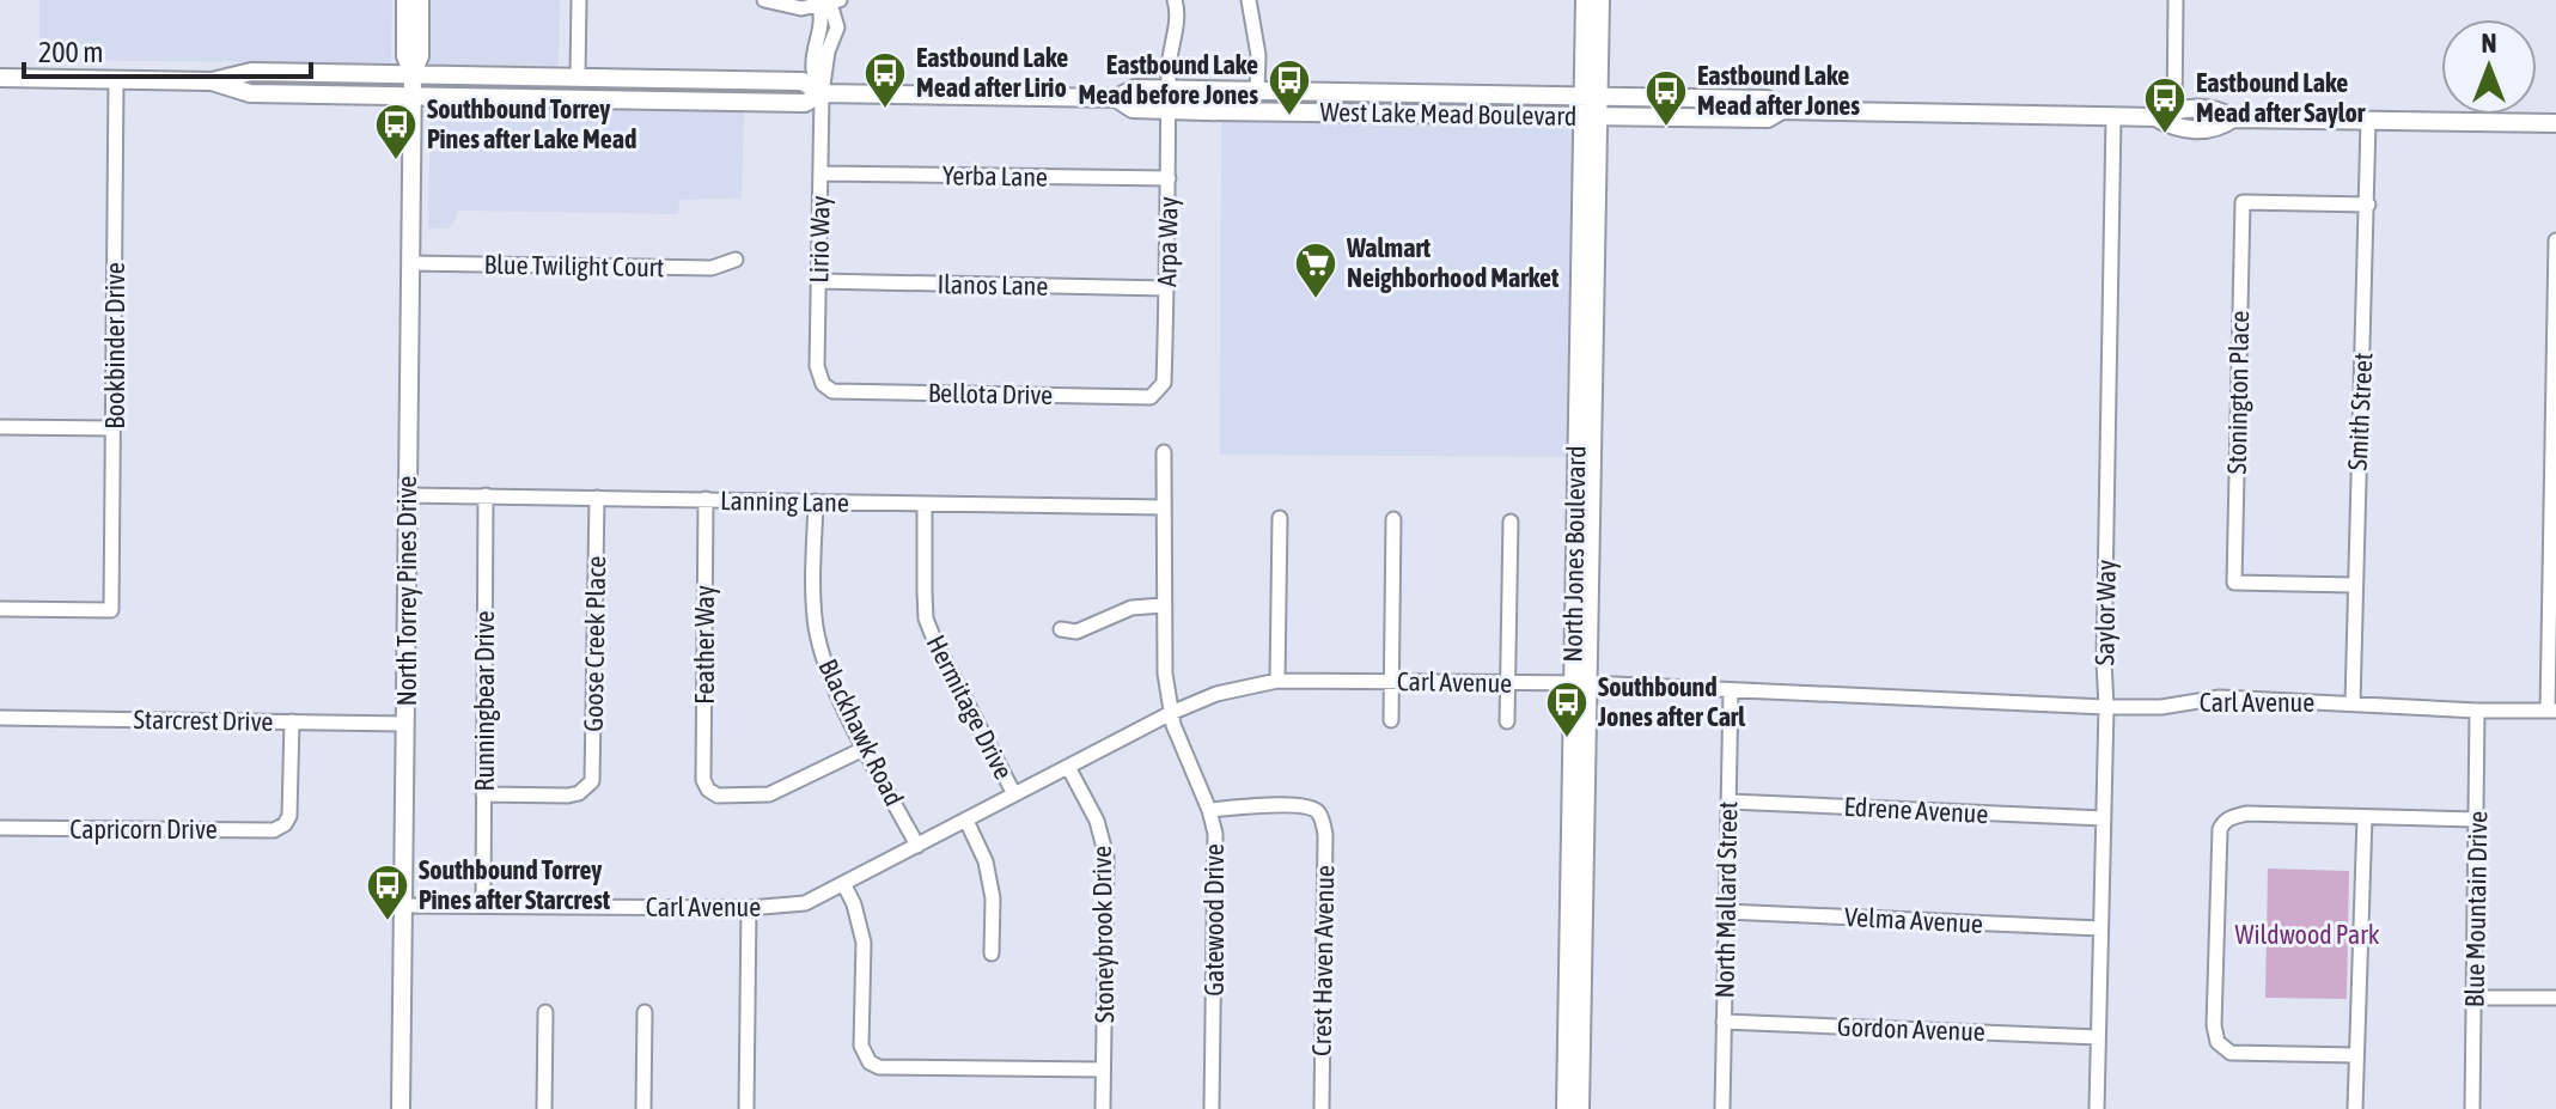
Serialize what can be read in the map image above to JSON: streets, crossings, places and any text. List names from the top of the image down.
{
  "streets": {
    "main road": ["West Lake Mead Boulevard", "North Jones Boulevard", "North Torrey Pines Drive"],
    "street": [
      "Yerba Lane",
      "Lirio Way",
      "Arpa Way",
      "Blue Twilight Court",
      "Ilanos Lane",
      "Bookbinder Drive",
      "Stonington Place",
      "Bellota Drive",
      "Smith Street",
      "Lanning Lane",
      "Saylor Way",
      "Goose Creek Place",
      "Feather Way",
      "Carl Avenue",
      "Runningbear Drive",
      "Hermitage Drive",
      "Starcrest Drive",
      "Blackhawk Road",
      "Edrene Avenue",
      "Capricorn Drive",
      "North Mallard Street",
      "Blue Mountain Drive",
      "Gatewood Drive",
      "Velma Avenue",
      "Stoneybrook Drive",
      "Crest Haven Avenue",
      "Gordon Avenue"
    ]
  },
  "crossings": [
    ["West Lake Mead Boulevard", "Lirio Way"],
    ["West Lake Mead Boulevard", "Arpa Way"],
    ["West Lake Mead Boulevard", "Bookbinder Drive"],
    ["West Lake Mead Boulevard", "Smith Street"],
    ["West Lake Mead Boulevard", "North Jones Boulevard"],
    ["West Lake Mead Boulevard", "North Torrey Pines Drive"],
    ["West Lake Mead Boulevard", "Saylor Way"],
    ["Yerba Lane", "Lirio Way"],
    ["Yerba Lane", "Arpa Way"],
    ["Lirio Way", "Ilanos Lane"],
    ["Lirio Way", "Bellota Drive"],
    ["Arpa Way", "Ilanos Lane"],
    ["Arpa Way", "Bellota Drive"],
    ["Blue Twilight Court", "North Torrey Pines Drive"],
    ["Stonington Place", "Smith Street"],
    ["Smith Street", "Carl Avenue"],
    ["Lanning Lane", "North Torrey Pines Drive"],
    ["Lanning Lane", "Goose Creek Place"],
    ["Lanning Lane", "Feather Way"],
    ["Lanning Lane", "Runningbear Drive"],
    ["Lanning Lane", "Hermitage Drive"],
    ["Lanning Lane", "Blackhawk Road"],
    ["Lanning Lane", "Gatewood Drive"],
    ["North Jones Boulevard", "Carl Avenue"],
    ["North Torrey Pines Drive", "Carl Avenue"],
    ["North Torrey Pines Drive", "Starcrest Drive"],
    ["Saylor Way", "Carl Avenue"],
    ["Saylor Way", "Edrene Avenue"],
    ["Saylor Way", "Velma Avenue"],
    ["Saylor Way", "Gordon Avenue"],
    ["Goose Creek Place", "Runningbear Drive"],
    ["Feather Way", "Blackhawk Road"],
    ["Carl Avenue", "Runningbear Drive"],
    ["Carl Avenue", "Hermitage Drive"],
    ["Carl Avenue", "Blackhawk Road"],
    ["Carl Avenue", "North Mallard Street"],
    ["Carl Avenue", "Blue Mountain Drive"],
    ["Carl Avenue", "Gatewood Drive"],
    ["Carl Avenue", "Stoneybrook Drive"],
    ["Starcrest Drive", "Capricorn Drive"],
    ["Edrene Avenue", "North Mallard Street"],
    ["North Mallard Street", "Velma Avenue"],
    ["North Mallard Street", "Gordon Avenue"],
    ["Gatewood Drive", "Crest Haven Avenue"]
  ],
  "parks": ["Wildwood Park"],
  "places": {
    "bus stop": [
      "Eastbound Lake Mead after Lirio",
      "Eastbound Lake Mead before Jones",
      "Eastbound Lake Mead after Jones",
      "Eastbound Lake Mead after Saylor",
      "Southbound Torrey Pines after Lake Mead",
      "Southbound Jones after Carl",
      "Southbound Torrey Pines after Starcrest"
    ],
    "supermarket": ["Walmart Neighborhood Market"]
  },
  "scale_bar": "200 m",
  "north": "top"
}
